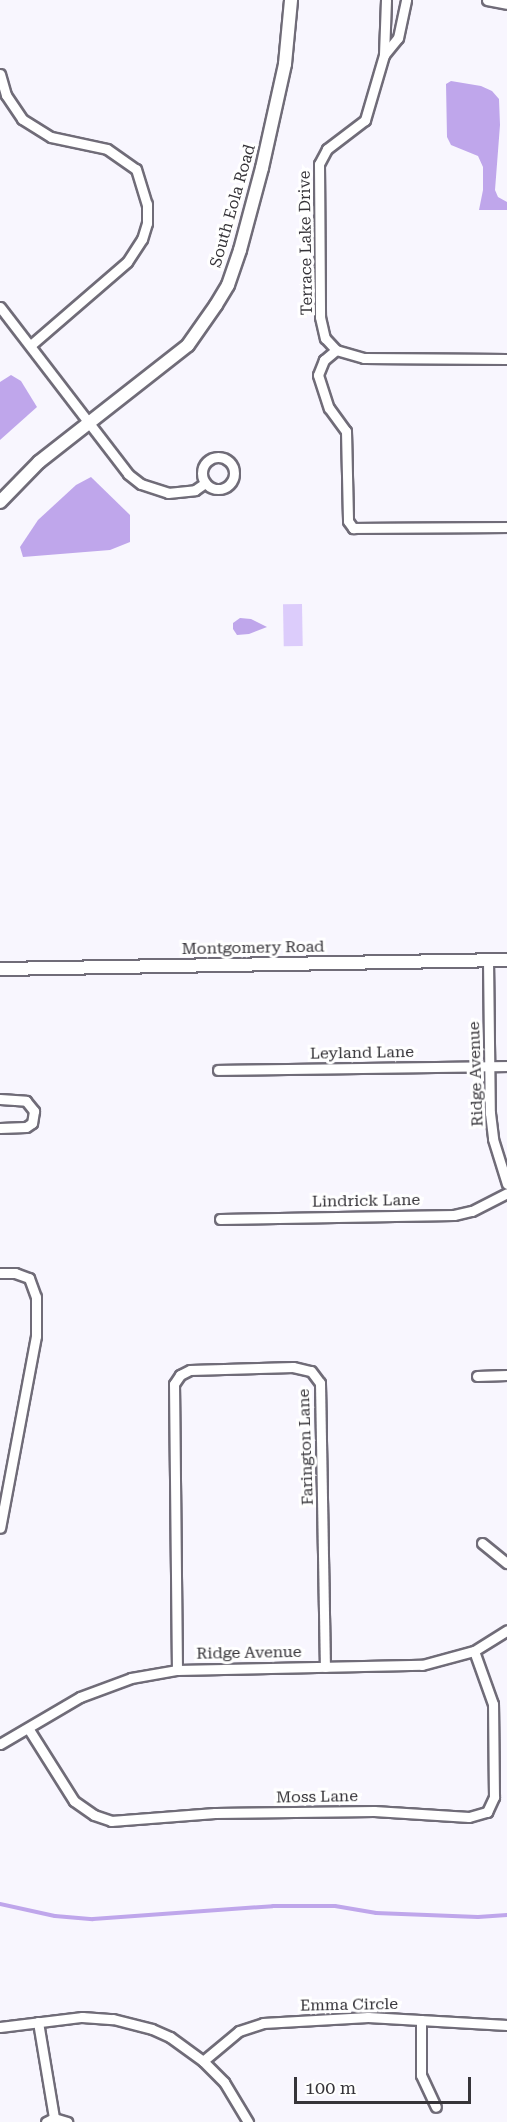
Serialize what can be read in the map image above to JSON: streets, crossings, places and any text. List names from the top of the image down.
{
  "streets": {
    "street": [
      "South Eola Road",
      "Terrace Lake Drive",
      "Montgomery Road",
      "Leyland Lane",
      "Ridge Avenue",
      "Lindrick Lane",
      "Farington Lane",
      "Moss Lane",
      "Emma Circle"
    ]
  },
  "crossings": [
    ["Montgomery Road", "Ridge Avenue"],
    ["Leyland Lane", "Ridge Avenue"],
    ["Ridge Avenue", "Farington Lane"],
    ["Ridge Avenue", "Moss Lane"]
  ],
  "scale_bar": "100 m"
}
